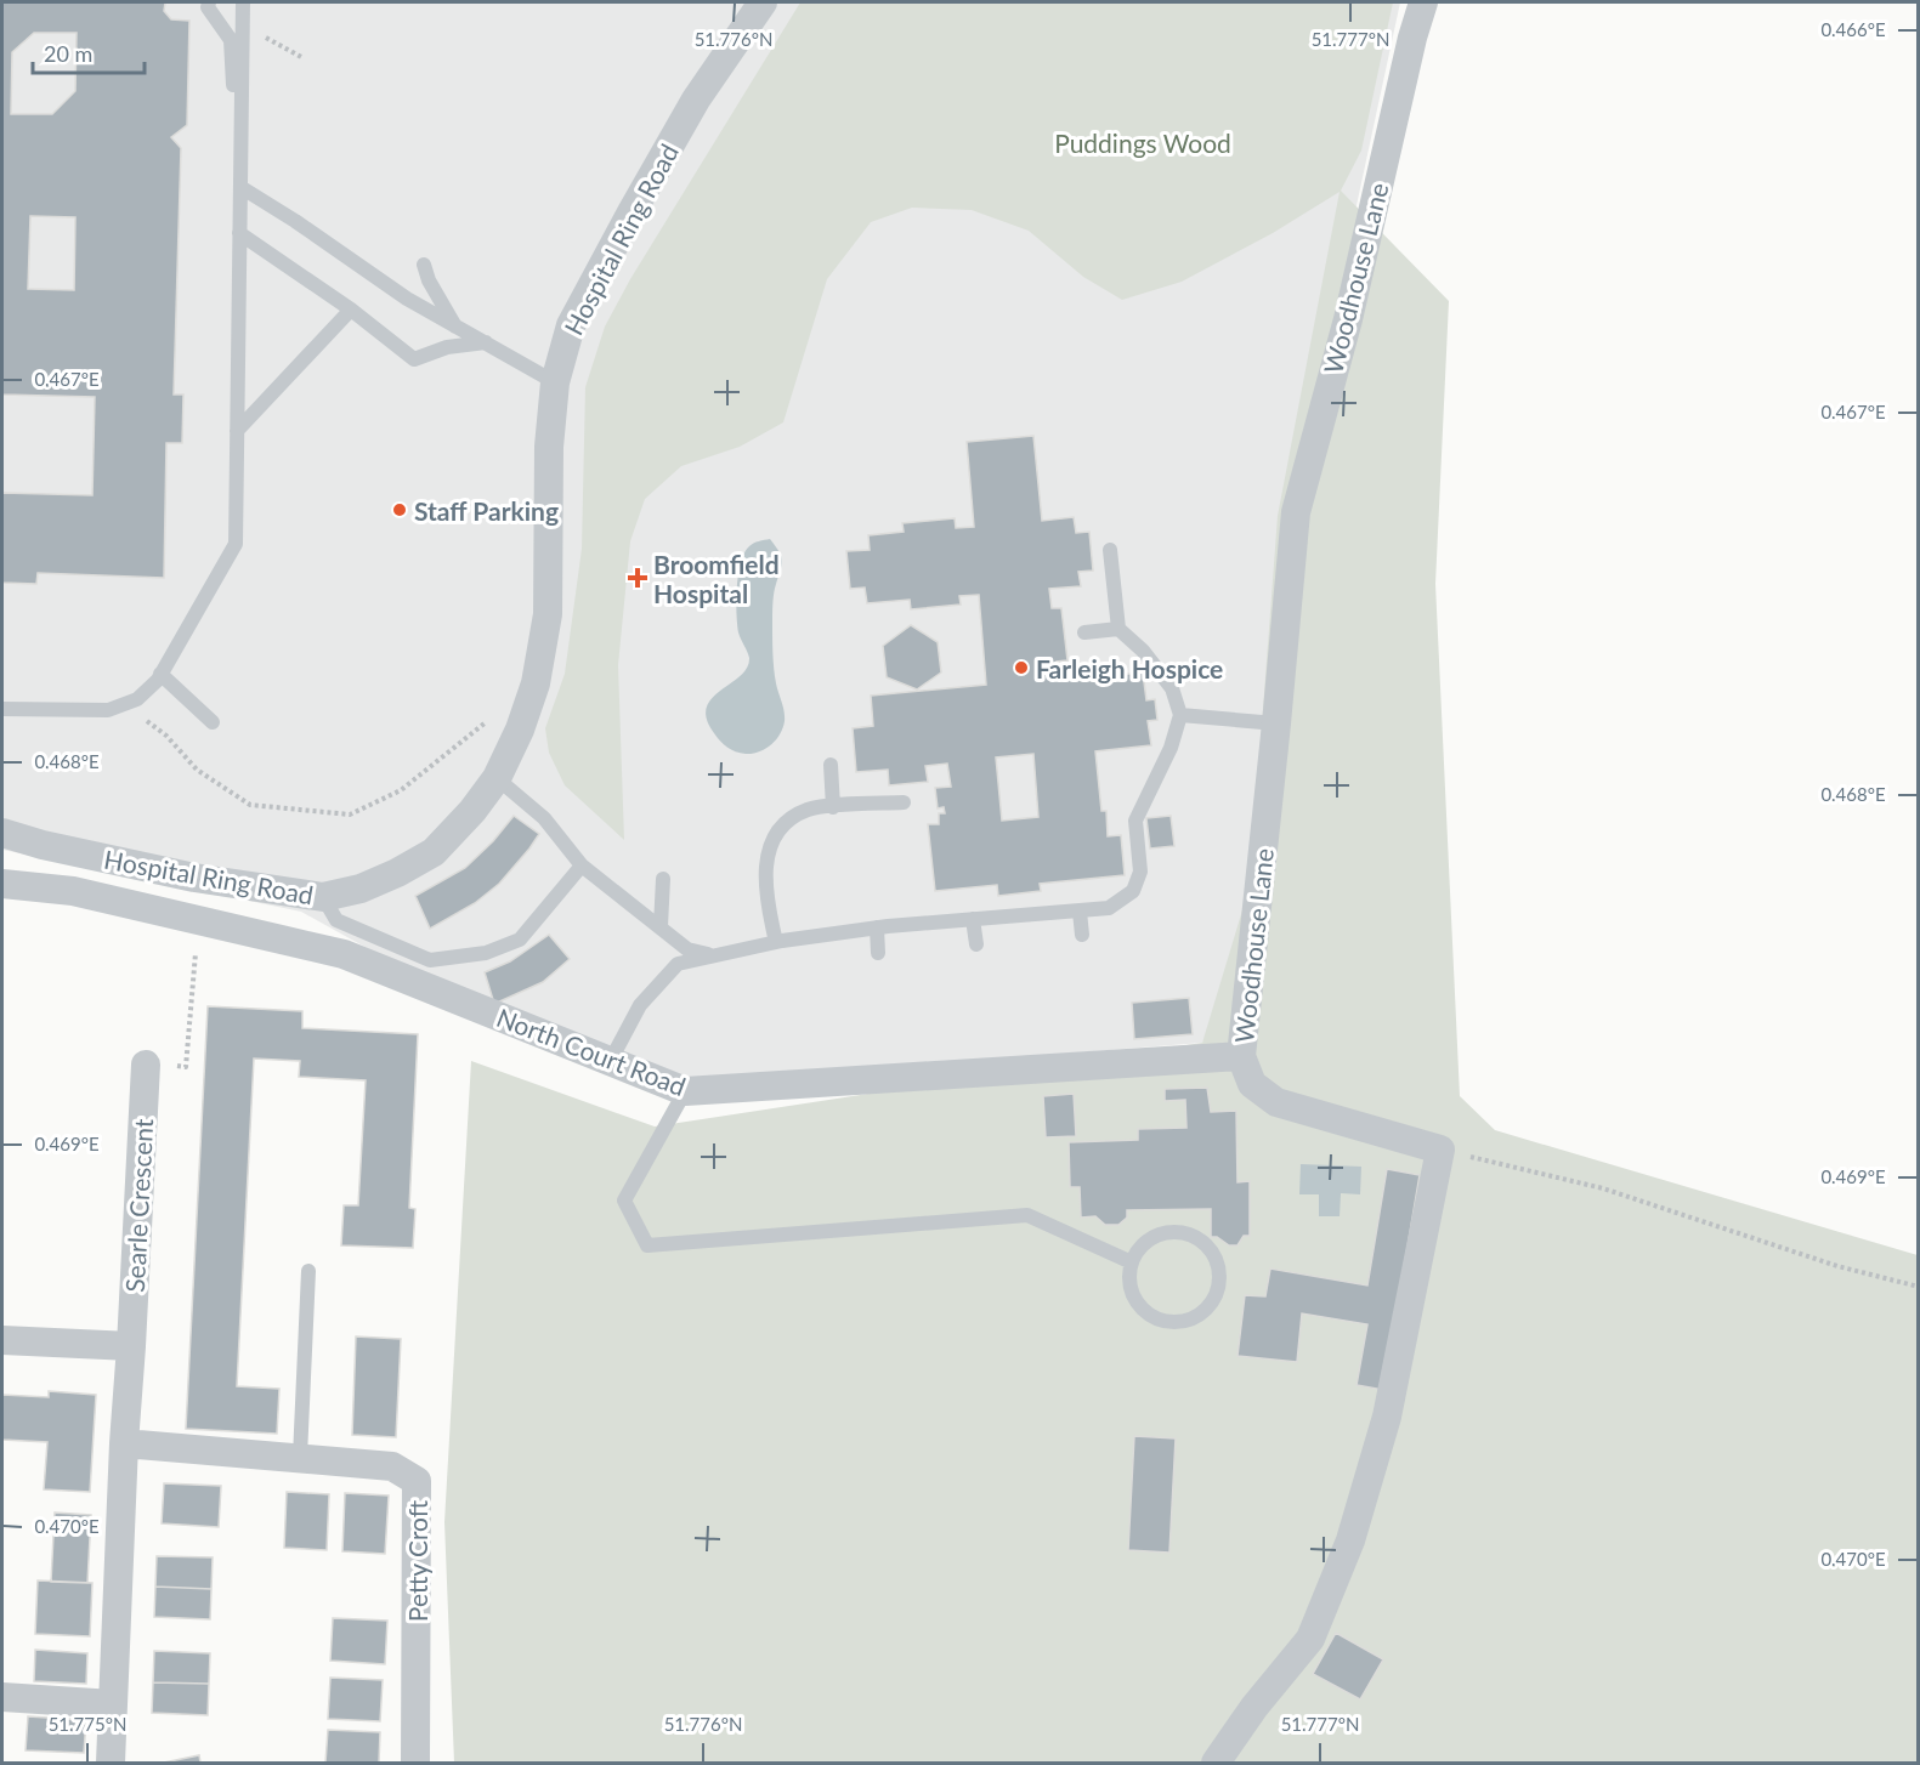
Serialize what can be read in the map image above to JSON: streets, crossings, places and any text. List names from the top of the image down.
{
  "streets": {
    "street": [
      "Hospital Ring Road",
      "Woodhouse Lane",
      "North Court Road",
      "Searle Crescent",
      "Petty Croft"
    ]
  },
  "crossings": [
    ["Woodhouse Lane", "North Court Road"],
    ["Searle Crescent", "Petty Croft"]
  ],
  "parks": ["Puddings Wood"],
  "places": {
    "other": ["Staff Parking", "Farleigh Hospice"],
    "health": ["Broomfield Hospital"]
  },
  "scale_bar": "20 m",
  "coordinates": [
    "0.466°E",
    "51.776°N",
    "51.777°N",
    "0.467°E",
    "0.468°E",
    "0.469°E",
    "0.470°E",
    "51.775°N"
  ]
}
